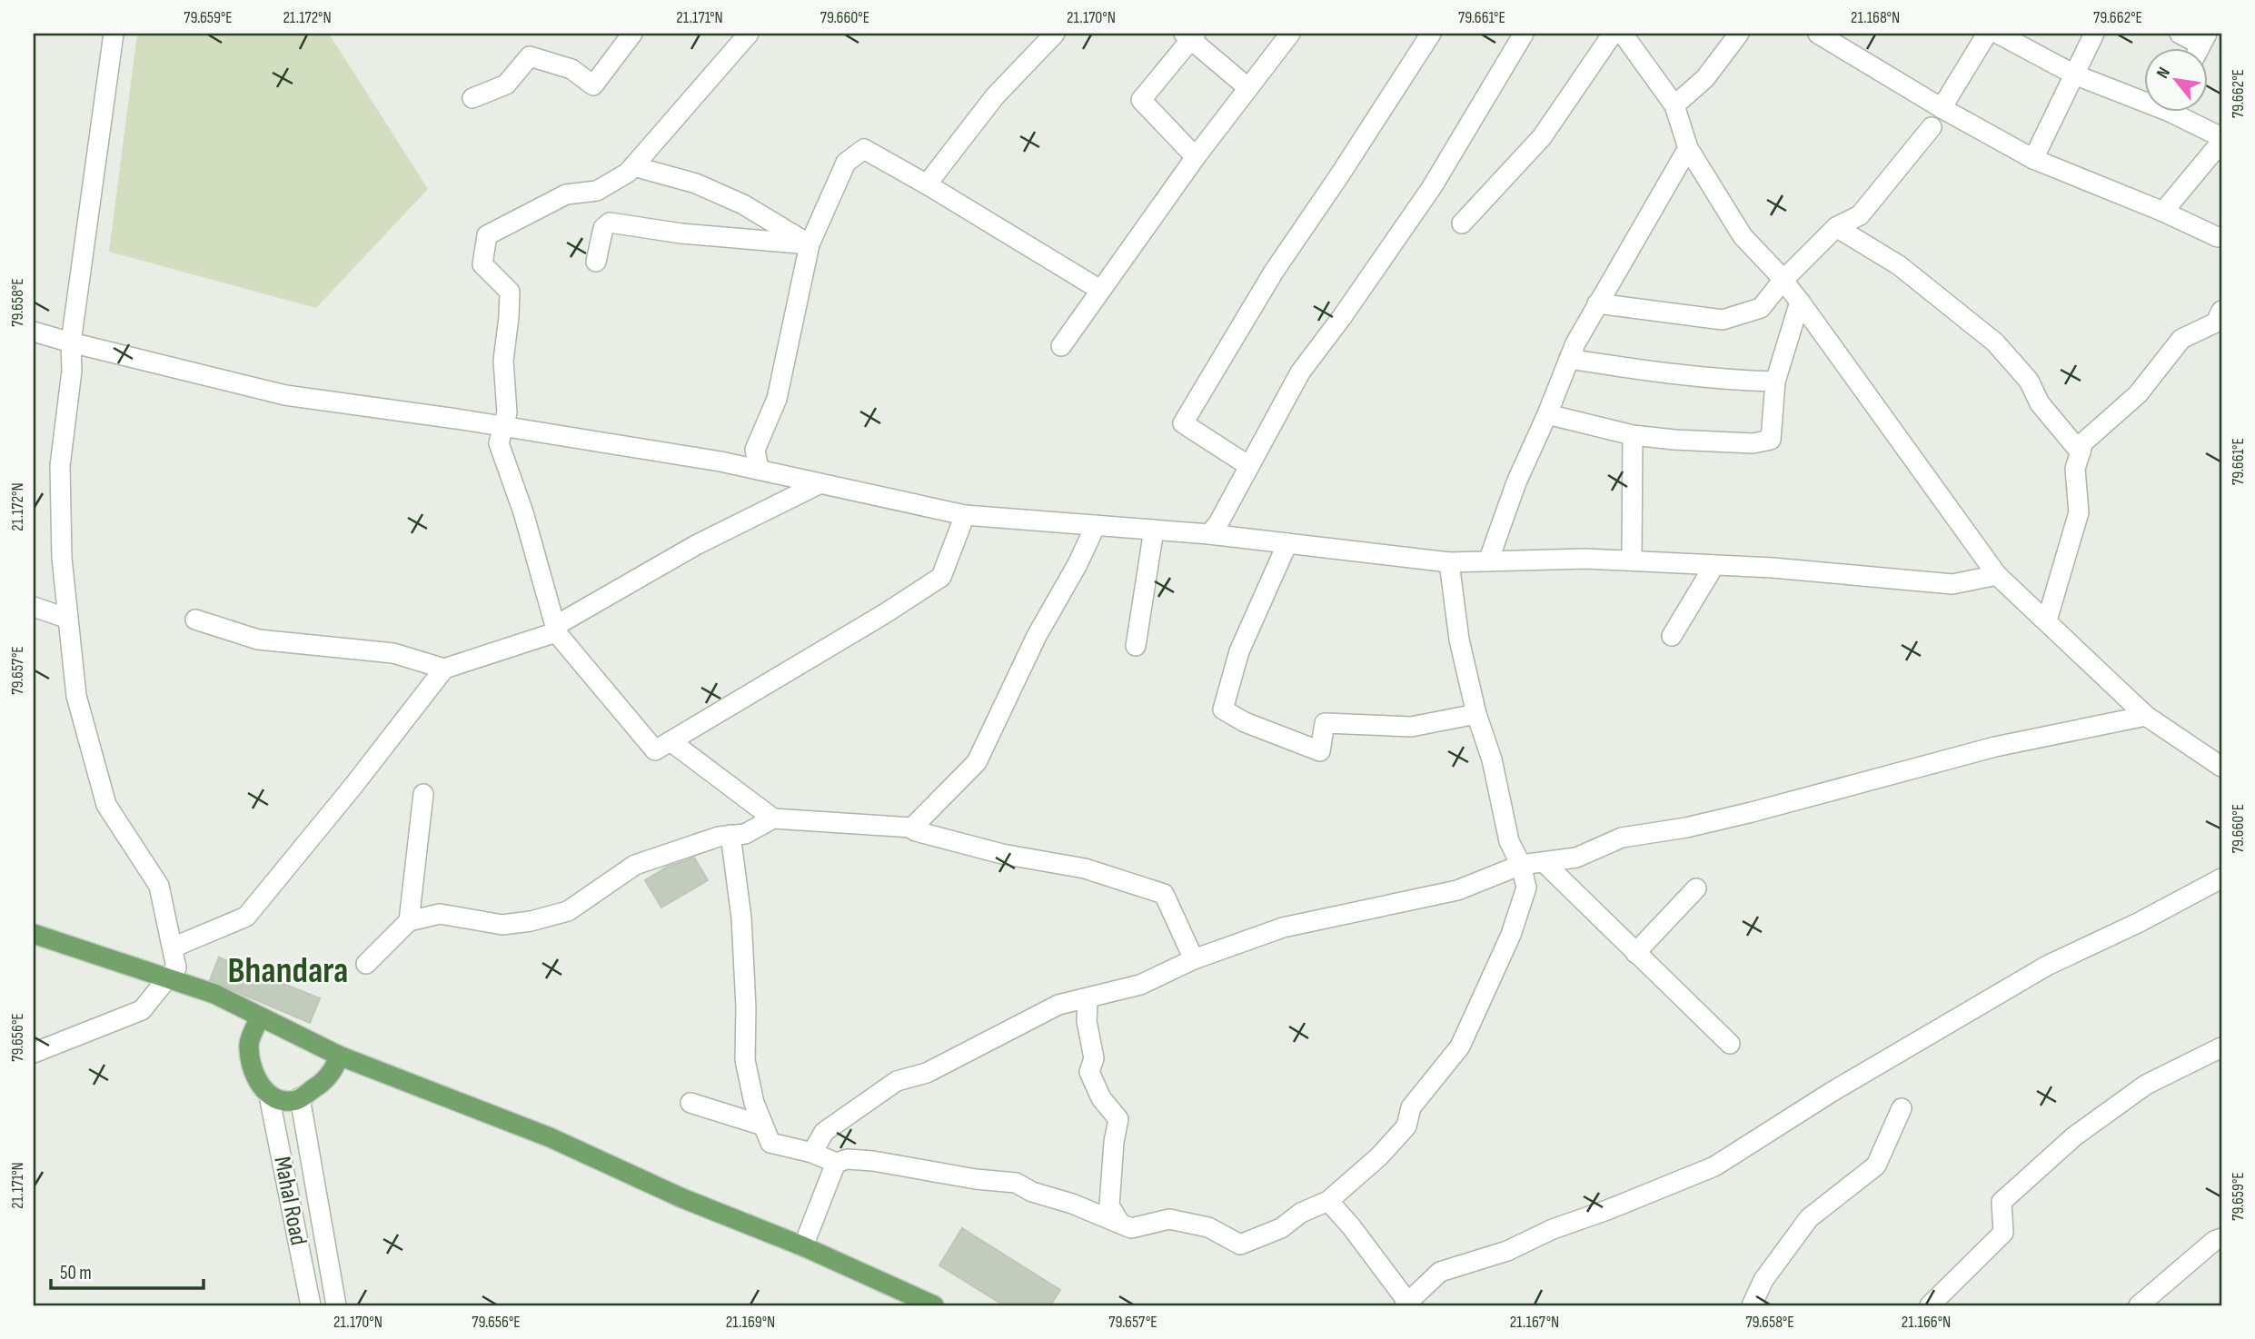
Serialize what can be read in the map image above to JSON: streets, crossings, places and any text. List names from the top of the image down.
{
  "streets": {
    "street": ["Mahal Road"]
  },
  "districts": ["Bhandara"],
  "scale_bar": "50 m",
  "north": "top left",
  "coordinates": [
    "79.659°E",
    "21.172°N",
    "21.171°N",
    "79.660°E",
    "21.170°N",
    "79.661°E",
    "21.168°N",
    "79.662°E",
    "79.658°E",
    "79.657°E",
    "79.656°E",
    "21.169°N",
    "21.167°N",
    "21.166°N"
  ]
}
